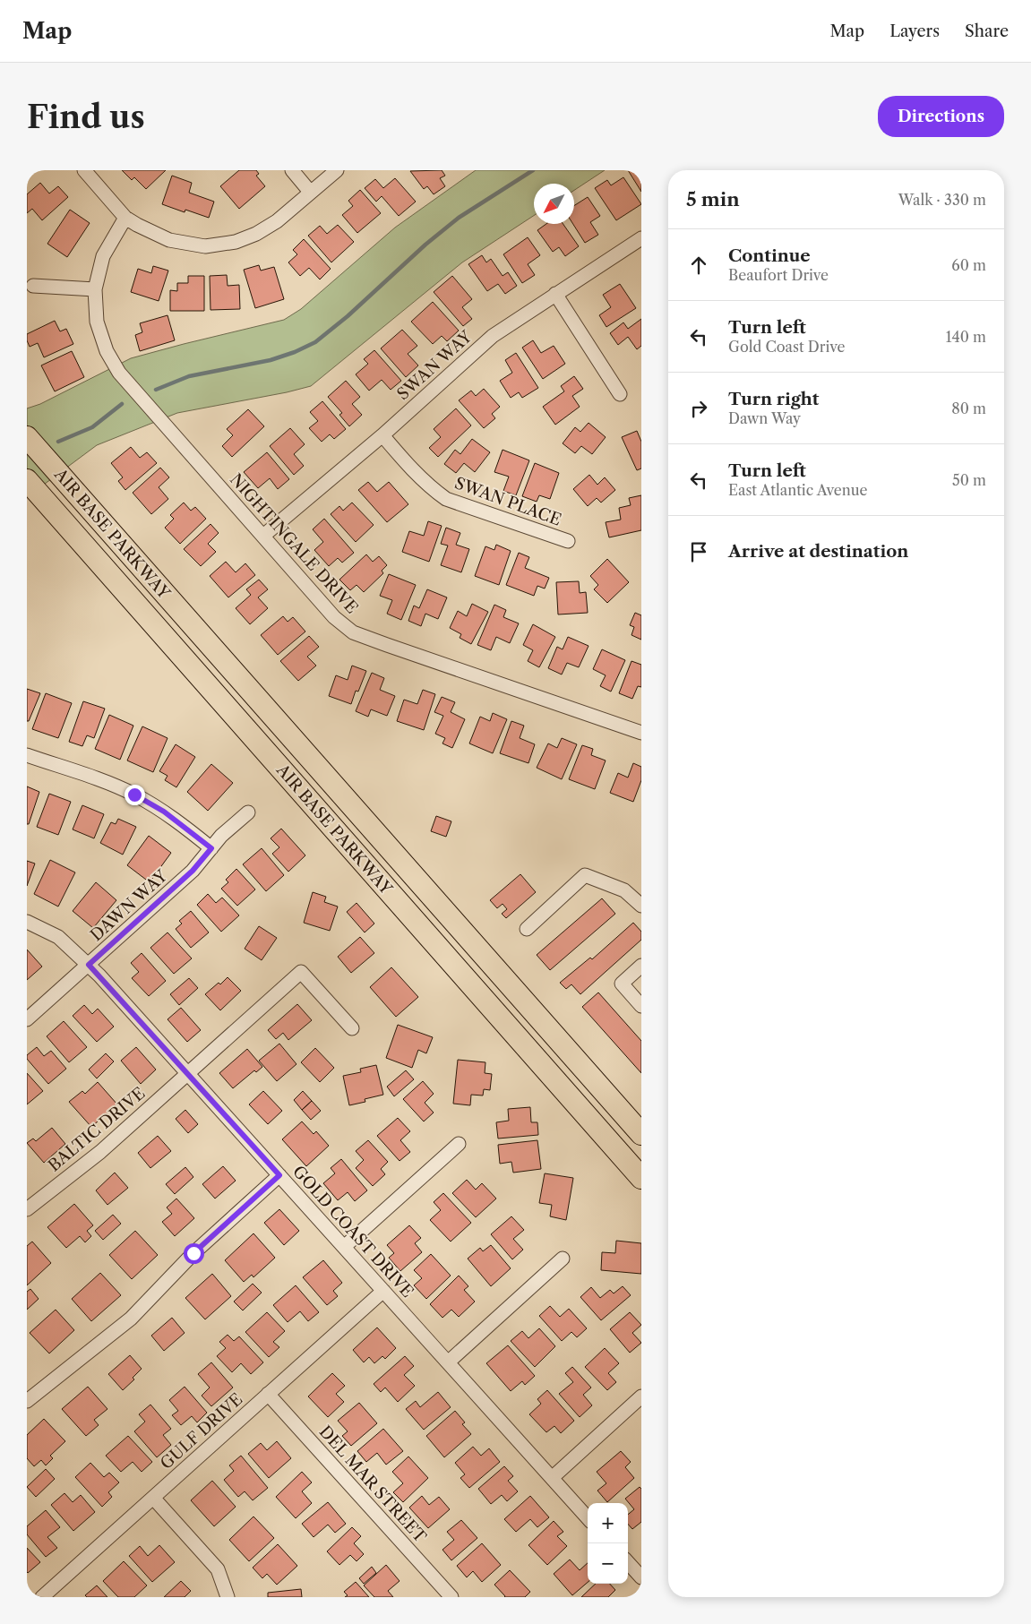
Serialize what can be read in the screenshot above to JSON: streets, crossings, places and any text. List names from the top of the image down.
{
  "streets": {
    "main road": ["AIR BASE PARKWAY"],
    "street": [
      "SWAN WAY",
      "SWAN PLACE",
      "NIGHTINGALE DRIVE",
      "DAWN WAY",
      "BALTIC DRIVE",
      "GOLD COAST DRIVE",
      "GULF DRIVE",
      "DEL MAR STREET"
    ]
  },
  "crossings": [
    ["SWAN WAY", "SWAN PLACE"],
    ["SWAN WAY", "NIGHTINGALE DRIVE"],
    ["DAWN WAY", "GOLD COAST DRIVE"],
    ["BALTIC DRIVE", "GOLD COAST DRIVE"],
    ["GOLD COAST DRIVE", "GULF DRIVE"],
    ["GULF DRIVE", "DEL MAR STREET"]
  ],
  "north": "bottom left",
  "page": {
    "header": "Map",
    "nav": ["Map", "Layers", "Share"],
    "buttons": "Directions",
    "title": "Find us",
    "heading": ["5 min", "Walk · 330 m"],
    "list": [
      ["Continue", "Beaufort Drive", "60 m"],
      ["Turn left", "Gold Coast Drive", "140 m"],
      ["Turn right", "Dawn Way", "80 m"],
      ["Turn left", "East Atlantic Avenue", "50 m"],
      "Arrive at destination"
    ],
    "map_buttons": ["+", "−"]
  }
}
